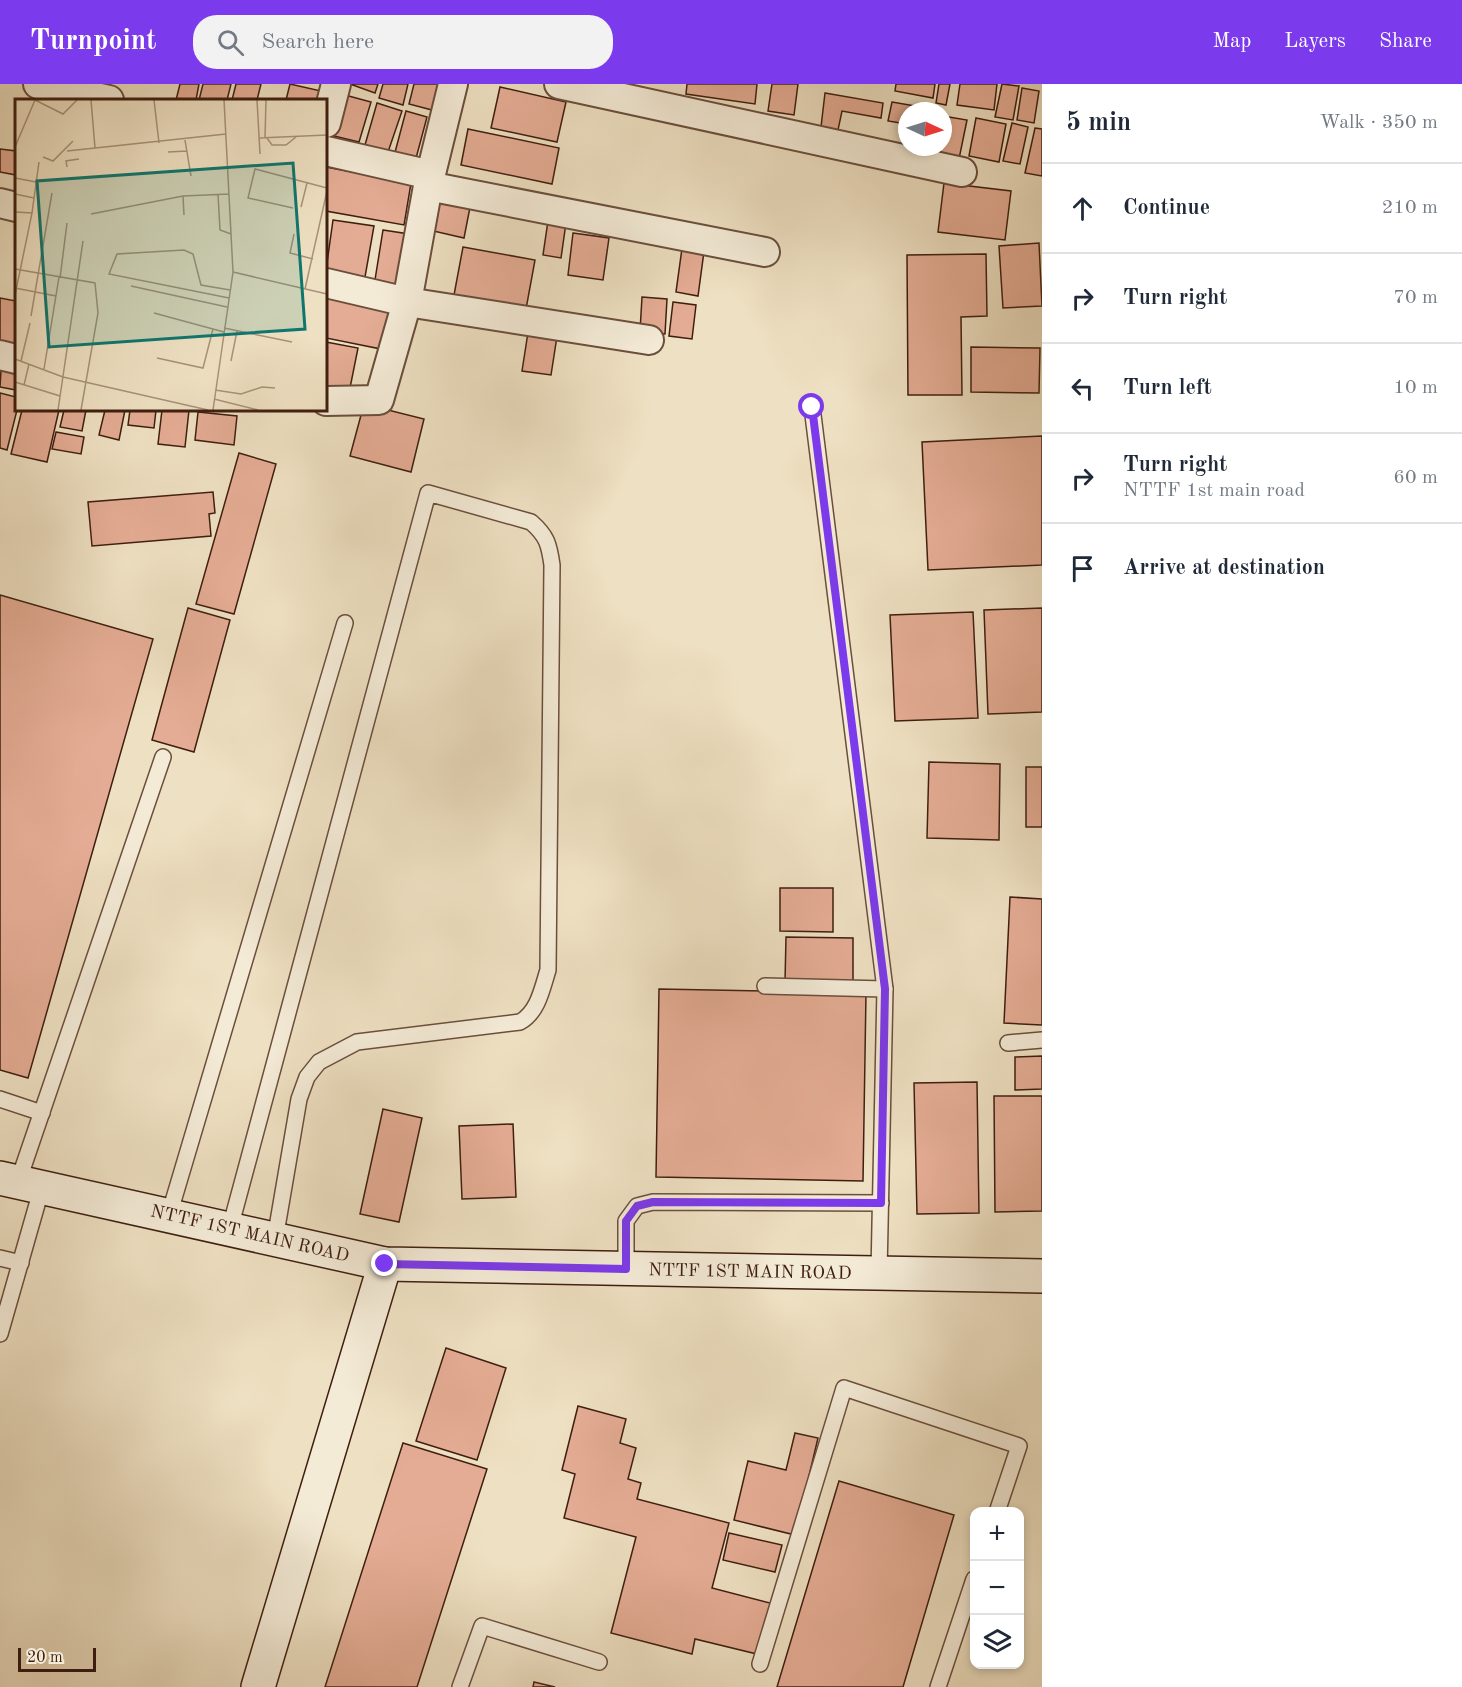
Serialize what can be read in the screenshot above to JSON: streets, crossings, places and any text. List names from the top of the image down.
{
  "streets": {
    "street": ["NTTF 1ST MAIN ROAD"]
  },
  "scale_bar": "20 m",
  "north": "right",
  "page": {
    "header": "Turnpoint",
    "search": "Search here",
    "nav": ["Map", "Layers", "Share"],
    "heading": ["5 min", "Walk · 350 m"],
    "list": [
      ["Continue", "210 m"],
      ["Turn right", "70 m"],
      ["Turn left", "10 m"],
      ["Turn right", "NTTF 1st main road", "60 m"],
      "Arrive at destination"
    ],
    "map_buttons": ["+", "−"],
    "scale": "20 m"
  }
}
